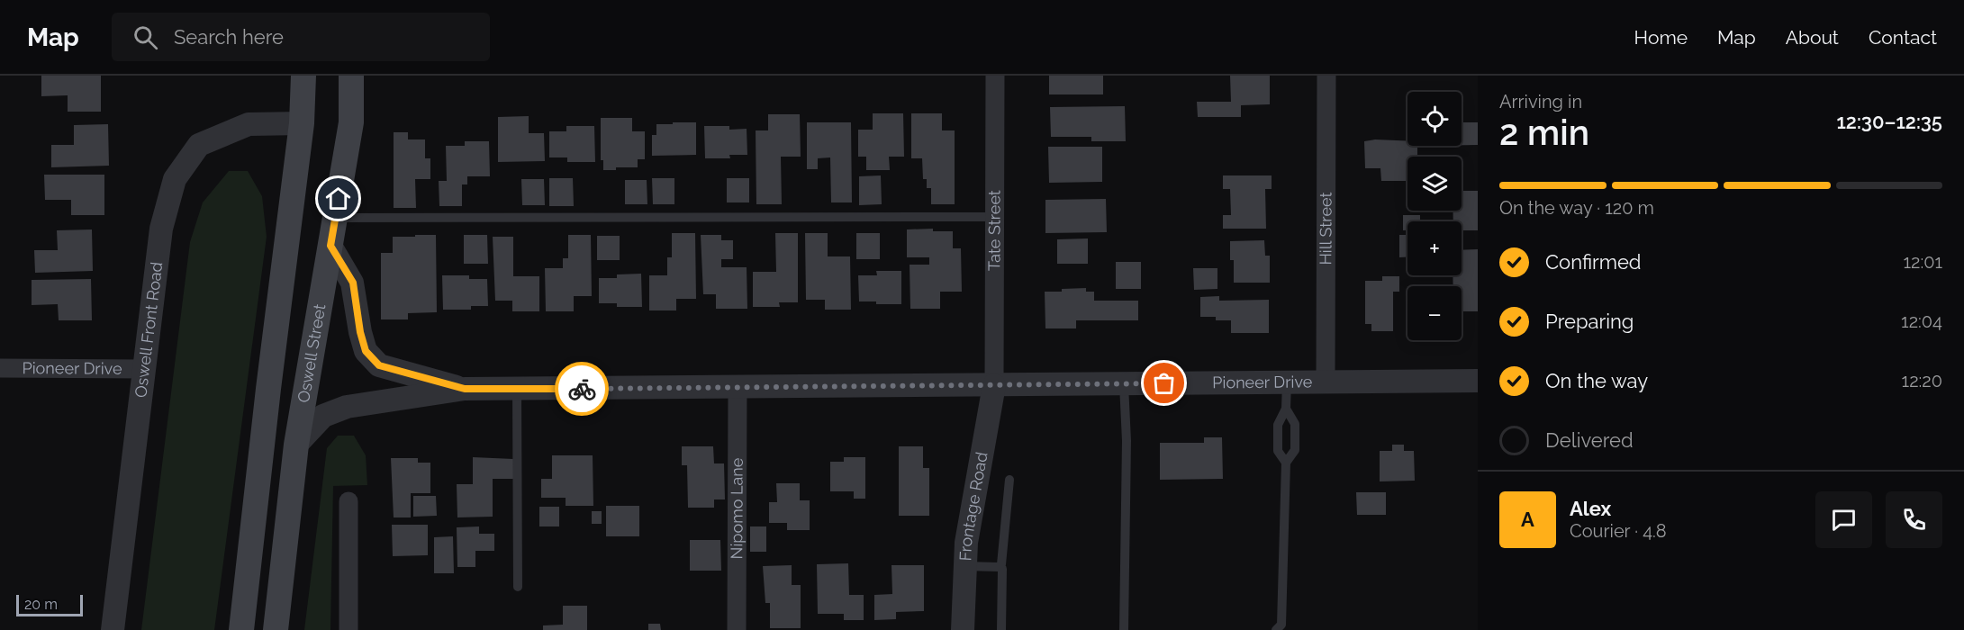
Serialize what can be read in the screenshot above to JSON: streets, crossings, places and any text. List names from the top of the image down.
{
  "streets": {
    "main road": ["Oswell Street"],
    "street": [
      "Hill Street",
      "Tate Street",
      "Oswell Front Road",
      "Pioneer Drive",
      "Frontage Road",
      "Nipomo Lane"
    ]
  },
  "crossings": [
    ["Hill Street", "Pioneer Drive"],
    ["Tate Street", "Pioneer Drive"],
    ["Tate Street", "Frontage Road"],
    ["Oswell Front Road", "Pioneer Drive"],
    ["Oswell Street", "Pioneer Drive"],
    ["Pioneer Drive", "Frontage Road"],
    ["Pioneer Drive", "Nipomo Lane"]
  ],
  "scale_bar": "20 m",
  "page": {
    "header": "Map",
    "search": "Search here",
    "nav": [
      "Home",
      "Map",
      "About",
      "Contact"
    ],
    "heading": ["2 min", "Arriving in", "12:30–12:35"],
    "panel": ["Alex", "Courier · 4.8"],
    "map_buttons": ["+", "−"],
    "bar": "On the way · 120 m",
    "list": [
      ["Confirmed", "12:01"],
      ["Preparing", "12:04"],
      ["On the way", "12:20"],
      "Delivered"
    ],
    "round": "A",
    "scale": "20 m"
  }
}
